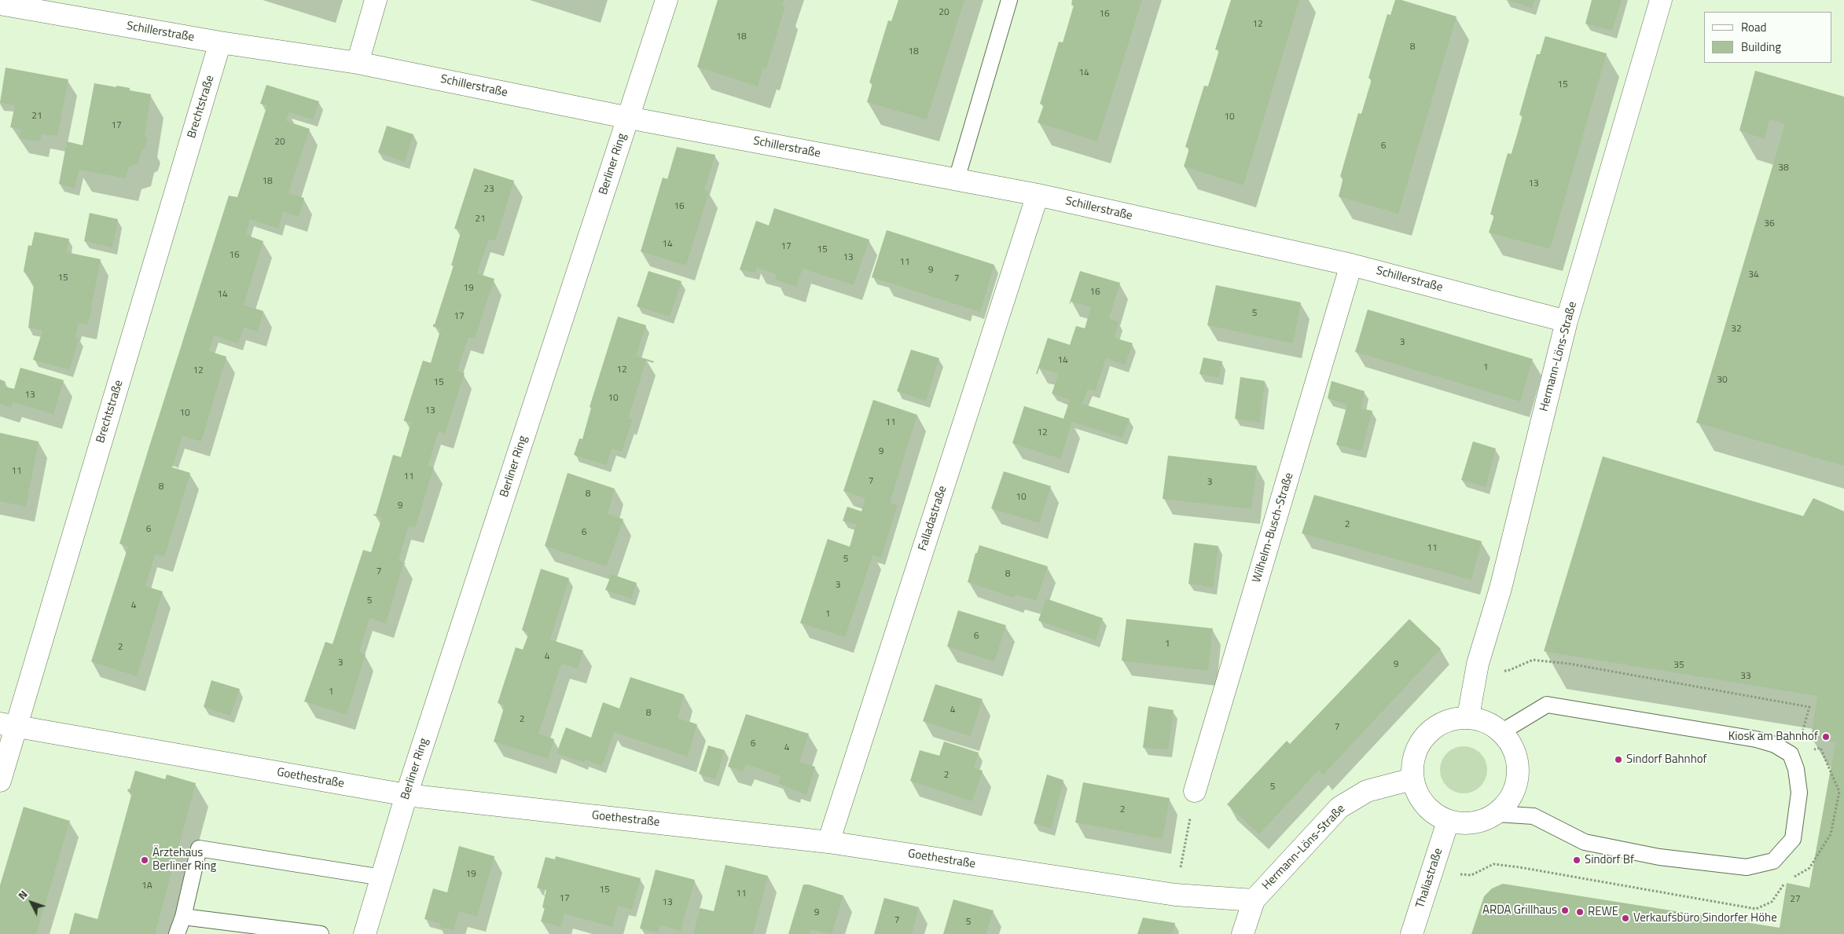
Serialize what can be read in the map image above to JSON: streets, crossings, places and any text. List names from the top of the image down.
{
  "streets": {
    "street": [
      "Schillerstraße",
      "Brechtstraße",
      "Berliner Ring",
      "Hermann-Löns-Straße",
      "Falladastraße",
      "Wilhelm-Busch-Straße",
      "Goethestraße",
      "Thaliastraße"
    ]
  },
  "crossings": [
    ["Schillerstraße", "Brechtstraße"],
    ["Schillerstraße", "Berliner Ring"],
    ["Schillerstraße", "Hermann-Löns-Straße"],
    ["Schillerstraße", "Falladastraße"],
    ["Schillerstraße", "Wilhelm-Busch-Straße"],
    ["Brechtstraße", "Goethestraße"],
    ["Berliner Ring", "Goethestraße"],
    ["Hermann-Löns-Straße", "Goethestraße"],
    ["Hermann-Löns-Straße", "Thaliastraße"],
    ["Falladastraße", "Goethestraße"]
  ],
  "places": [
    "Kiosk am Bahnhof",
    "Sindorf Bahnhof",
    "Ärztehaus Berliner Ring",
    "Sindorf Bf",
    "ARDA Grillhaus",
    "REWE",
    "Verkaufsbüro Sindorfer Höhe"
  ],
  "house_numbers": [
    "20",
    "16",
    "12",
    "18",
    "8",
    "18",
    "14",
    "15",
    "21",
    "10",
    "17",
    "20",
    "6",
    "38",
    "18",
    "13",
    "23",
    "16",
    "21",
    "36",
    "14",
    "17",
    "15",
    "16",
    "13",
    "11",
    "9",
    "34",
    "15",
    "7",
    "19",
    "16",
    "14",
    "5",
    "17",
    "32",
    "3",
    "14",
    "1",
    "12",
    "12",
    "30",
    "15",
    "13",
    "10",
    "13",
    "10",
    "11",
    "12",
    "9",
    "11",
    "11",
    "7",
    "3",
    "8",
    "8",
    "10",
    "9",
    "2",
    "6",
    "6",
    "11",
    "5",
    "7",
    "8",
    "3",
    "5",
    "4",
    "1",
    "6",
    "1",
    "2",
    "4",
    "3",
    "9",
    "35",
    "33",
    "1",
    "4",
    "8",
    "2",
    "7",
    "6",
    "4",
    "2",
    "5",
    "2",
    "19",
    "1A",
    "15",
    "11",
    "17",
    "27",
    "13",
    "9",
    "7",
    "5"
  ],
  "legend": ["Road", "Building"],
  "north": "top left"
}
